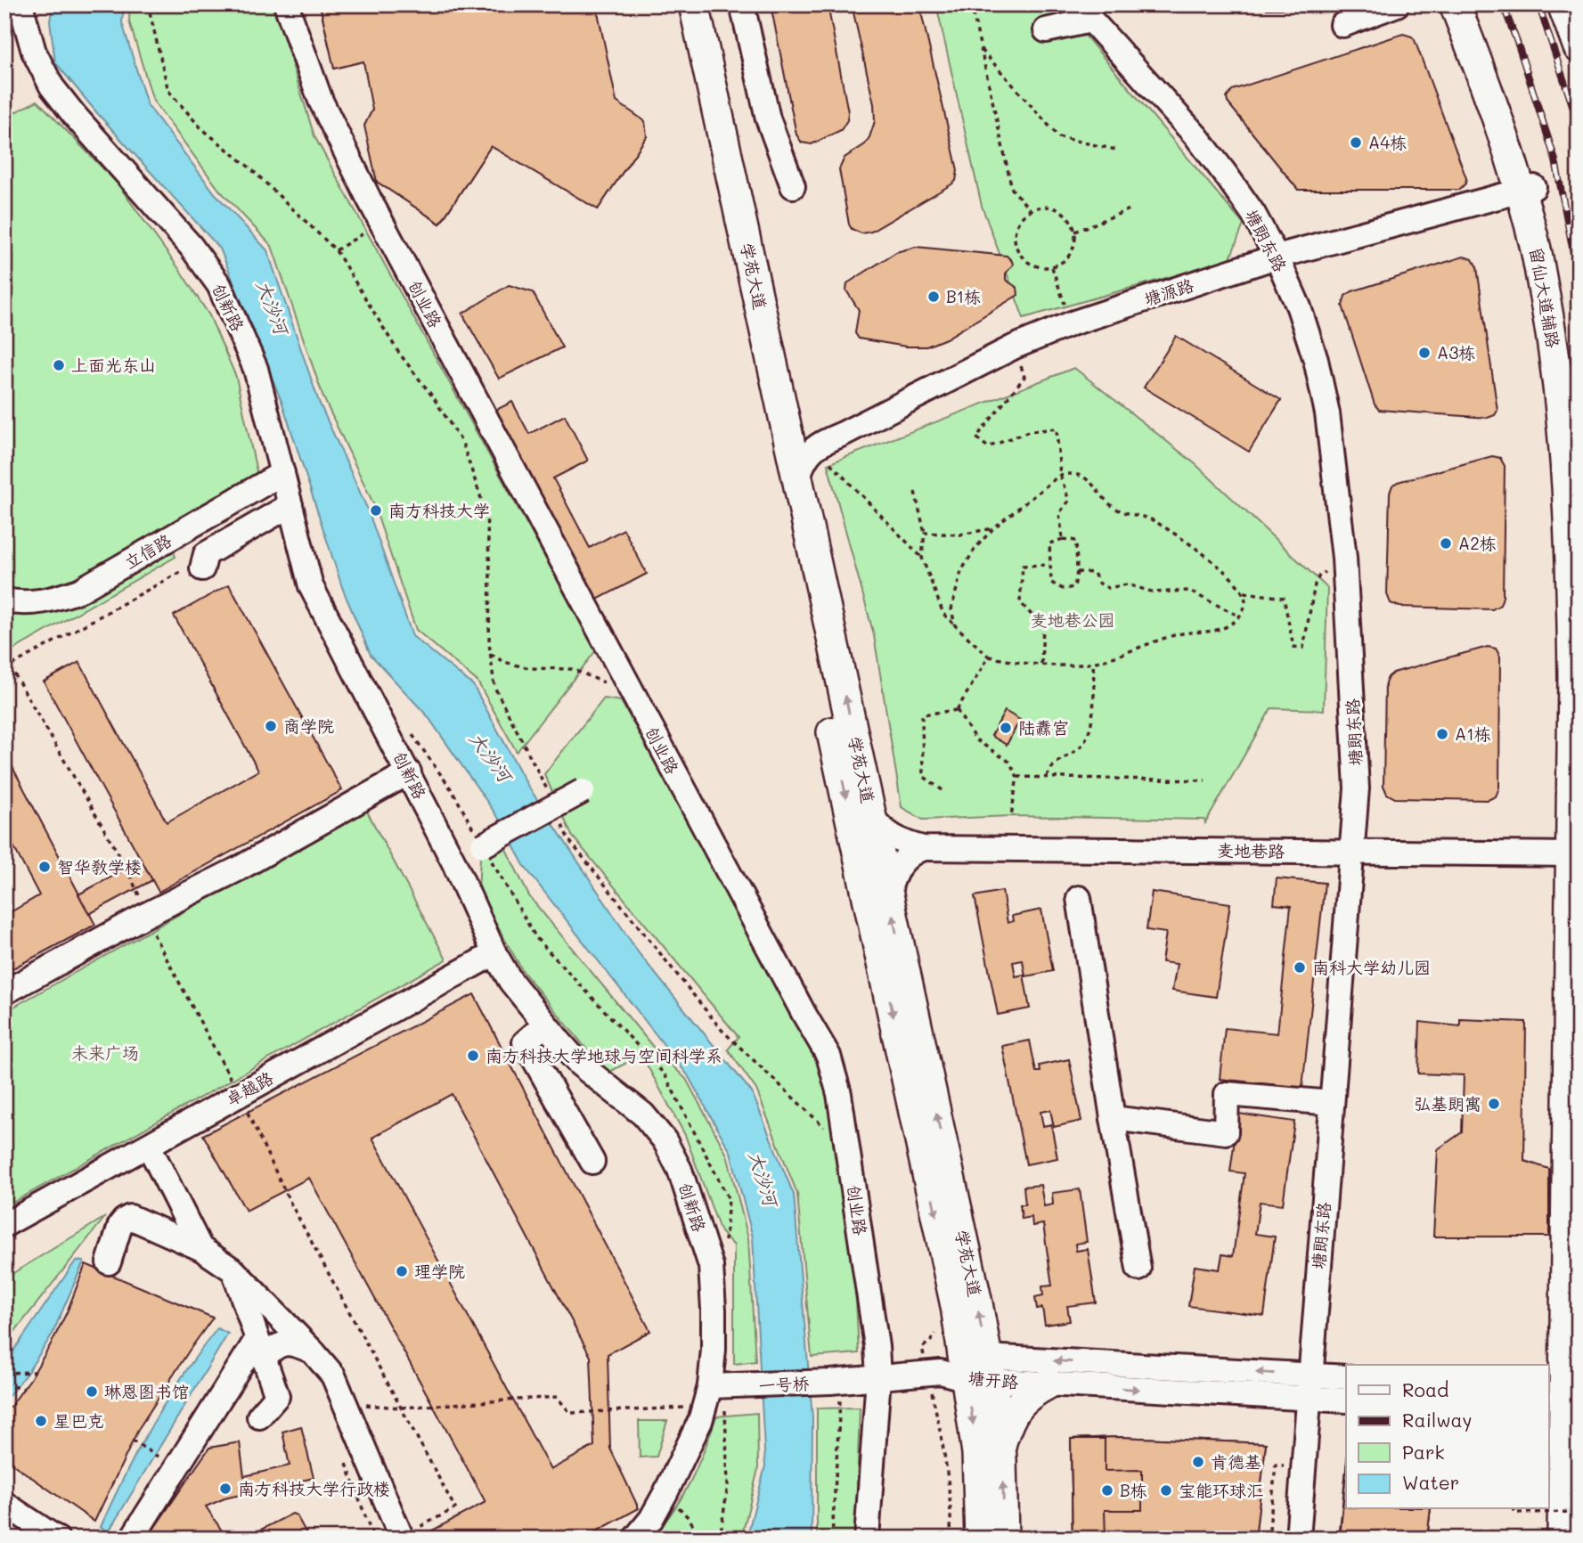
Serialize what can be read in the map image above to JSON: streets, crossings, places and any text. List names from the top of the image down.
{
  "streets": {
    "main road": ["学苑大道", "留仙大道辅路"],
    "street": [
      "塘朗东路",
      "塘源路",
      "创业路",
      "创新路",
      "立信路",
      "麦地巷路",
      "卓越路",
      "塘开路",
      "一号桥"
    ]
  },
  "crossings": [
    ["塘朗东路", "塘源路"],
    ["塘朗东路", "麦地巷路"],
    ["塘朗东路", "塘开路"],
    ["学苑大道", "麦地巷路"],
    ["学苑大道", "塘开路"],
    ["学苑大道", "一号桥"],
    ["塘源路", "留仙大道辅路"],
    ["留仙大道辅路", "麦地巷路"],
    ["创业路", "一号桥"],
    ["创新路", "立信路"],
    ["创新路", "卓越路"],
    ["创新路", "一号桥"],
    ["塘开路", "一号桥"]
  ],
  "water": ["大沙河"],
  "parks": ["麦地巷公园", "未来广场"],
  "places": [
    "A4栋",
    "B1栋",
    "A3栋",
    "上面光东山",
    "南方科技大学",
    "A2栋",
    "商学院",
    "陆纛宫",
    "A1栋",
    "智华教学楼",
    "南科大学幼儿园",
    "南方科技大学地球与空间科学系",
    "弘基朗寓",
    "理学院",
    "琳恩图书馆",
    "星巴克",
    "肯德基",
    "南方科技大学行政楼",
    "B栋",
    "宝能环球汇"
  ],
  "legend": [
    "Road",
    "Railway",
    "Park",
    "Water"
  ]
}
